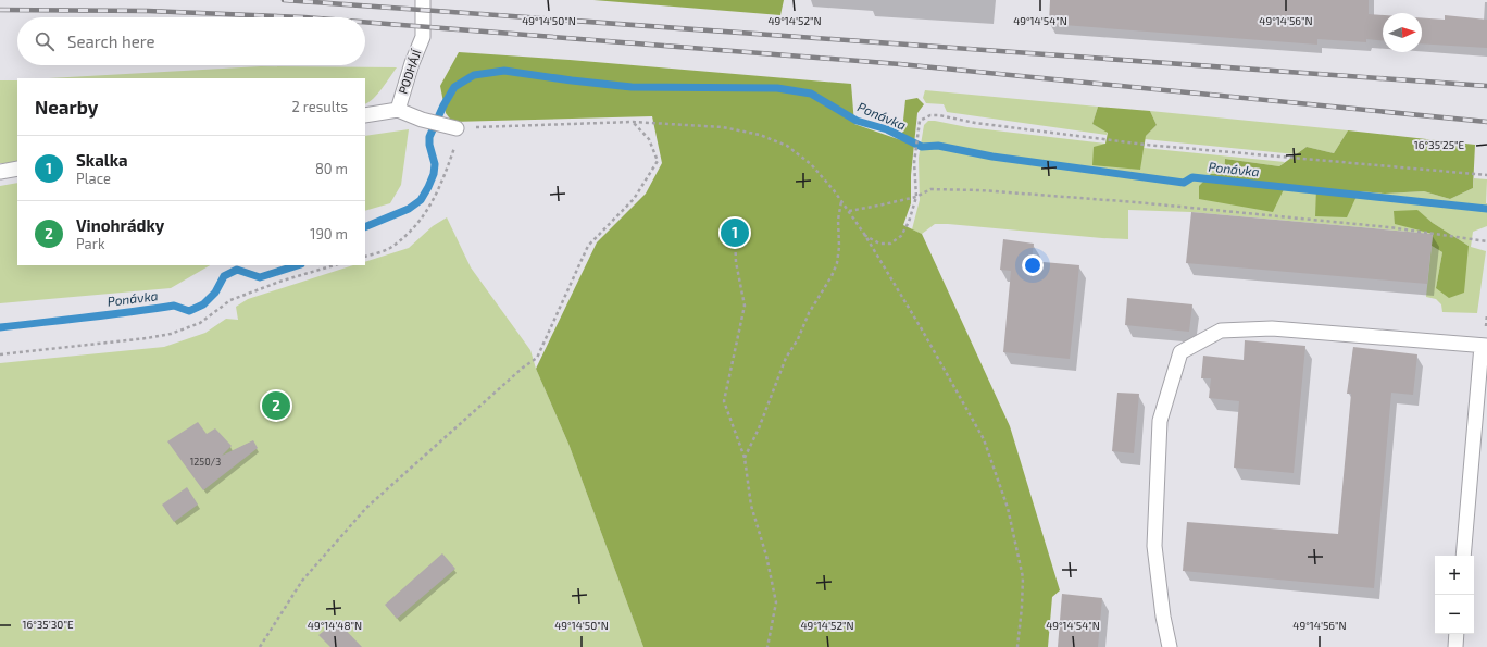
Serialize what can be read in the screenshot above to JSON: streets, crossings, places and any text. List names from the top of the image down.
{
  "streets": {
    "lane": ["PODHÁJÍ"]
  },
  "water": ["Ponávka"],
  "house_numbers": ["1250/3"],
  "north": "right",
  "page": {
    "search": "Search here",
    "heading": ["Nearby", "2 results"],
    "list": [
      {
        "mark": "1",
        "name": "Skalka",
        "note": "Place",
        "value": "80 m"
      },
      {
        "mark": "2",
        "name": "Vinohrádky",
        "note": "Park",
        "value": "190 m"
      }
    ],
    "pins": ["1", "2"],
    "map_buttons": ["+", "−"]
  },
  "coordinates": [
    "49°14'50\"N",
    "49°14'52\"N",
    "49°14'54\"N",
    "49°14'56\"N",
    "16°35'25\"E",
    "16°35'30\"E",
    "49°14'48\"N"
  ]
}
